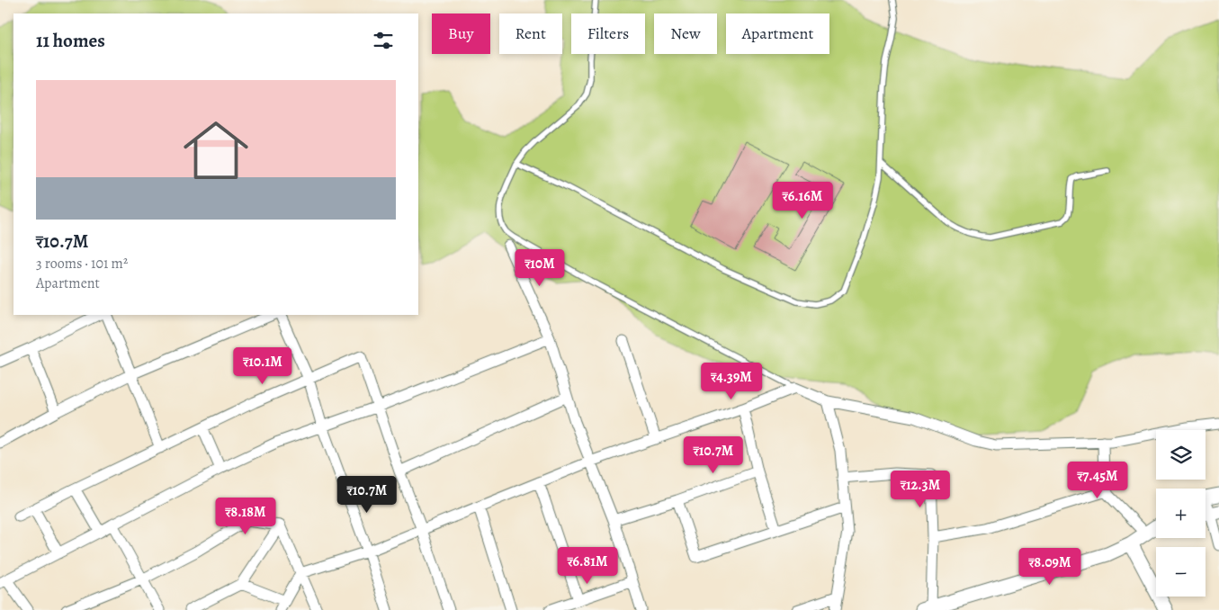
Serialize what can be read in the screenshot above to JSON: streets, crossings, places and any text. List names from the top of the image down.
{
  "page": {
    "chip": [
      "Buy",
      "Rent",
      "Filters",
      "New",
      "Apartment"
    ],
    "heading": "11 homes",
    "list": [
      {
        "name": "₹10.7M",
        "note": "3 rooms · 101 m² · Apartment"
      }
    ],
    "price": [
      "₹6.16M",
      "₹10M",
      "₹10.1M",
      "₹4.39M",
      "₹10.7M",
      "₹7.45M",
      "₹12.3M",
      "₹10.7M",
      "₹8.18M",
      "₹6.81M",
      "₹8.09M"
    ],
    "map_buttons": ["+", "−"]
  }
}
